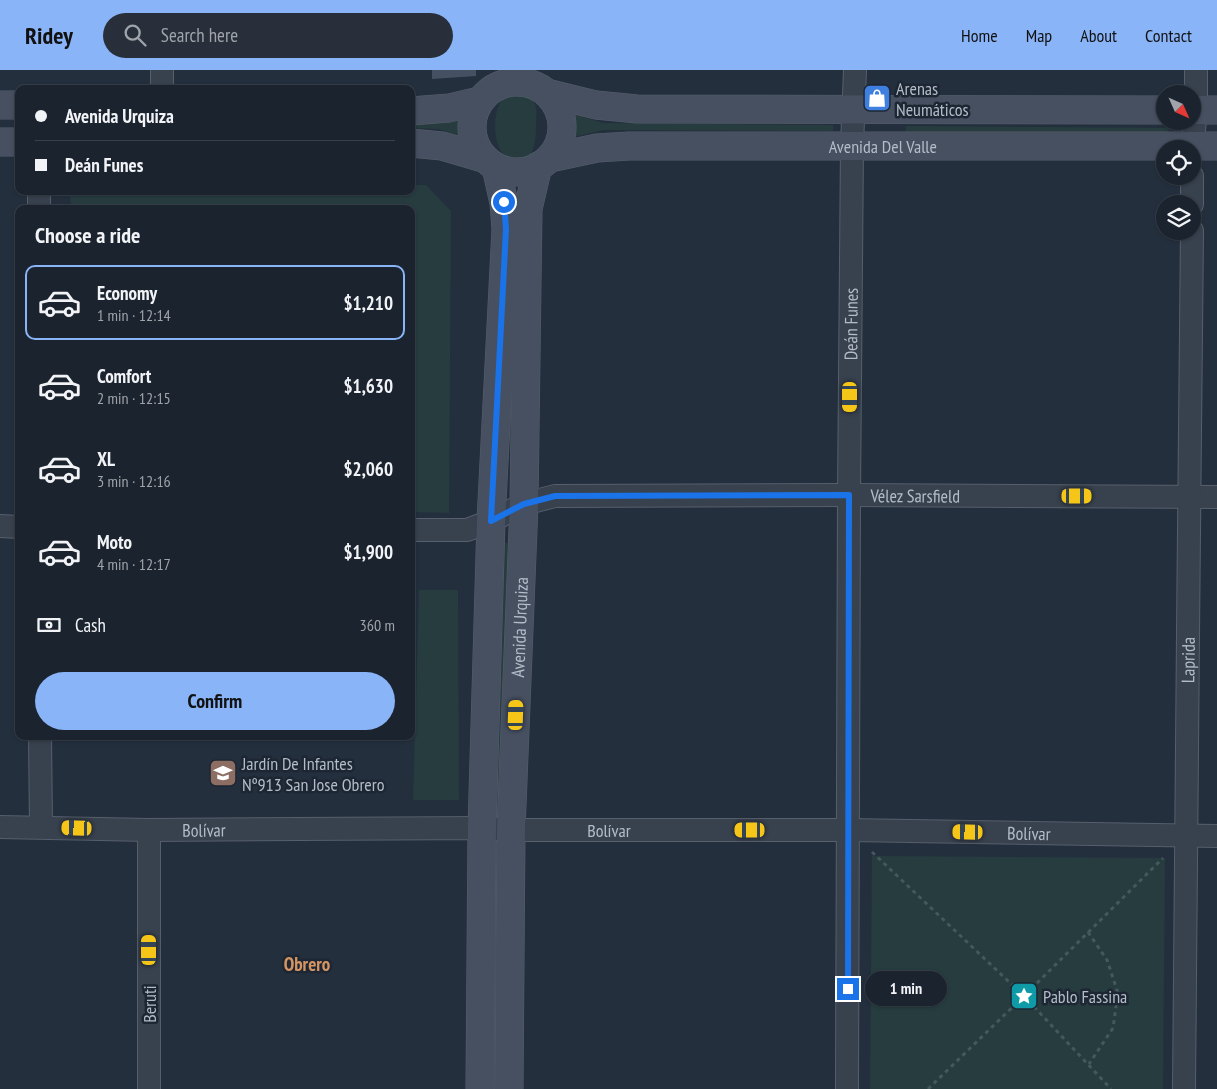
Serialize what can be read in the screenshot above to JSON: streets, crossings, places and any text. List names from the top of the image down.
{
  "streets": {
    "main road": ["Avenida Del Valle", "Avenida Urquiza"],
    "street": [
      "Deán Funes",
      "Vélez Sarsfield",
      "Laprida",
      "Bolívar",
      "Beruti"
    ]
  },
  "crossings": [
    ["Avenida Del Valle", "Deán Funes"],
    ["Avenida Del Valle", "Avenida Urquiza"],
    ["Deán Funes", "Vélez Sarsfield"],
    ["Deán Funes", "Bolívar"],
    ["Vélez Sarsfield", "Avenida Urquiza"],
    ["Vélez Sarsfield", "Laprida"],
    ["Avenida Urquiza", "Bolívar"],
    ["Laprida", "Bolívar"],
    ["Bolívar", "Beruti"]
  ],
  "districts": ["Obrero"],
  "places": {
    "shop": ["Arenas Neumáticos"],
    "school or university": ["Jardín De Infantes Nº913 San Jose Obrero"],
    "place": ["Pablo Fassina"]
  },
  "north": "bottom right",
  "page": {
    "header": "Ridey",
    "search": "Search here",
    "nav": [
      "Home",
      "Map",
      "About",
      "Contact"
    ],
    "banner": ["Avenida Urquiza", "Deán Funes"],
    "heading": "Choose a ride",
    "list": [
      {
        "name": "Economy",
        "note": "1 min · 12:14",
        "value": "$1,210"
      },
      {
        "name": "Comfort",
        "note": "2 min · 12:15",
        "value": "$1,630"
      },
      {
        "name": "XL",
        "note": "3 min · 12:16",
        "value": "$2,060"
      },
      {
        "name": "Moto",
        "note": "4 min · 12:17",
        "value": "$1,900"
      }
    ],
    "pay": ["Cash", "360 m"],
    "buttons": "Confirm",
    "bubble": "1 min"
  }
}
